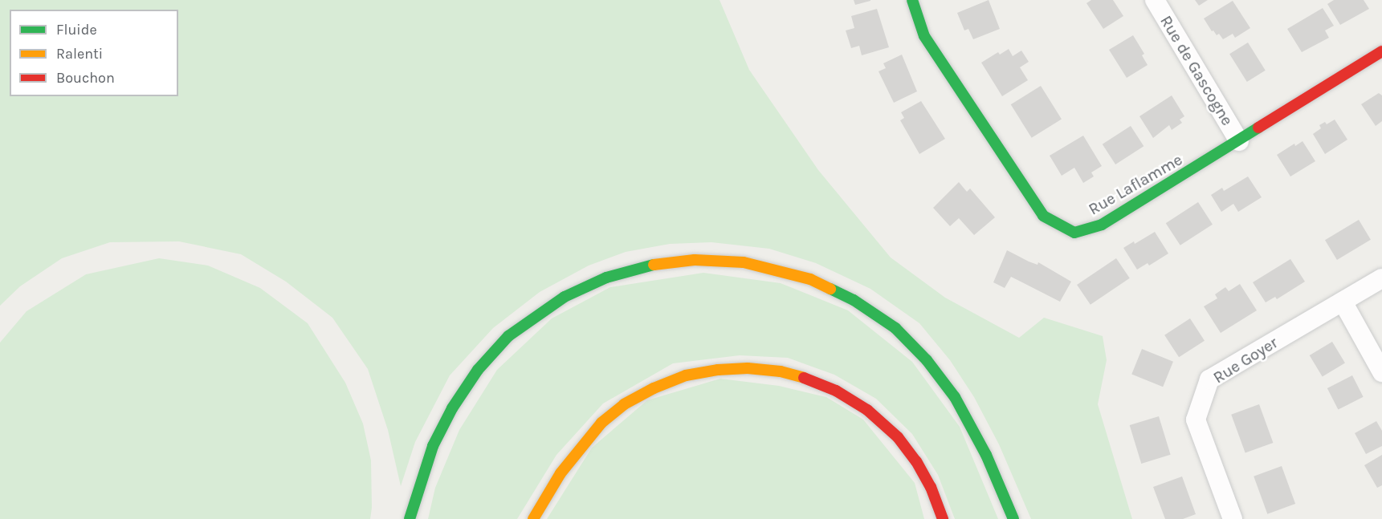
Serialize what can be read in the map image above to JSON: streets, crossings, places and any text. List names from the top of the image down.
{
  "streets": {
    "main road": ["Rue Laflamme"],
    "street": ["Rue de Gascogne", "Rue Goyer"]
  },
  "crossings": [
    ["Rue de Gascogne", "Rue Laflamme"]
  ],
  "legend": ["Fluide", "Ralenti", "Bouchon"]
}
